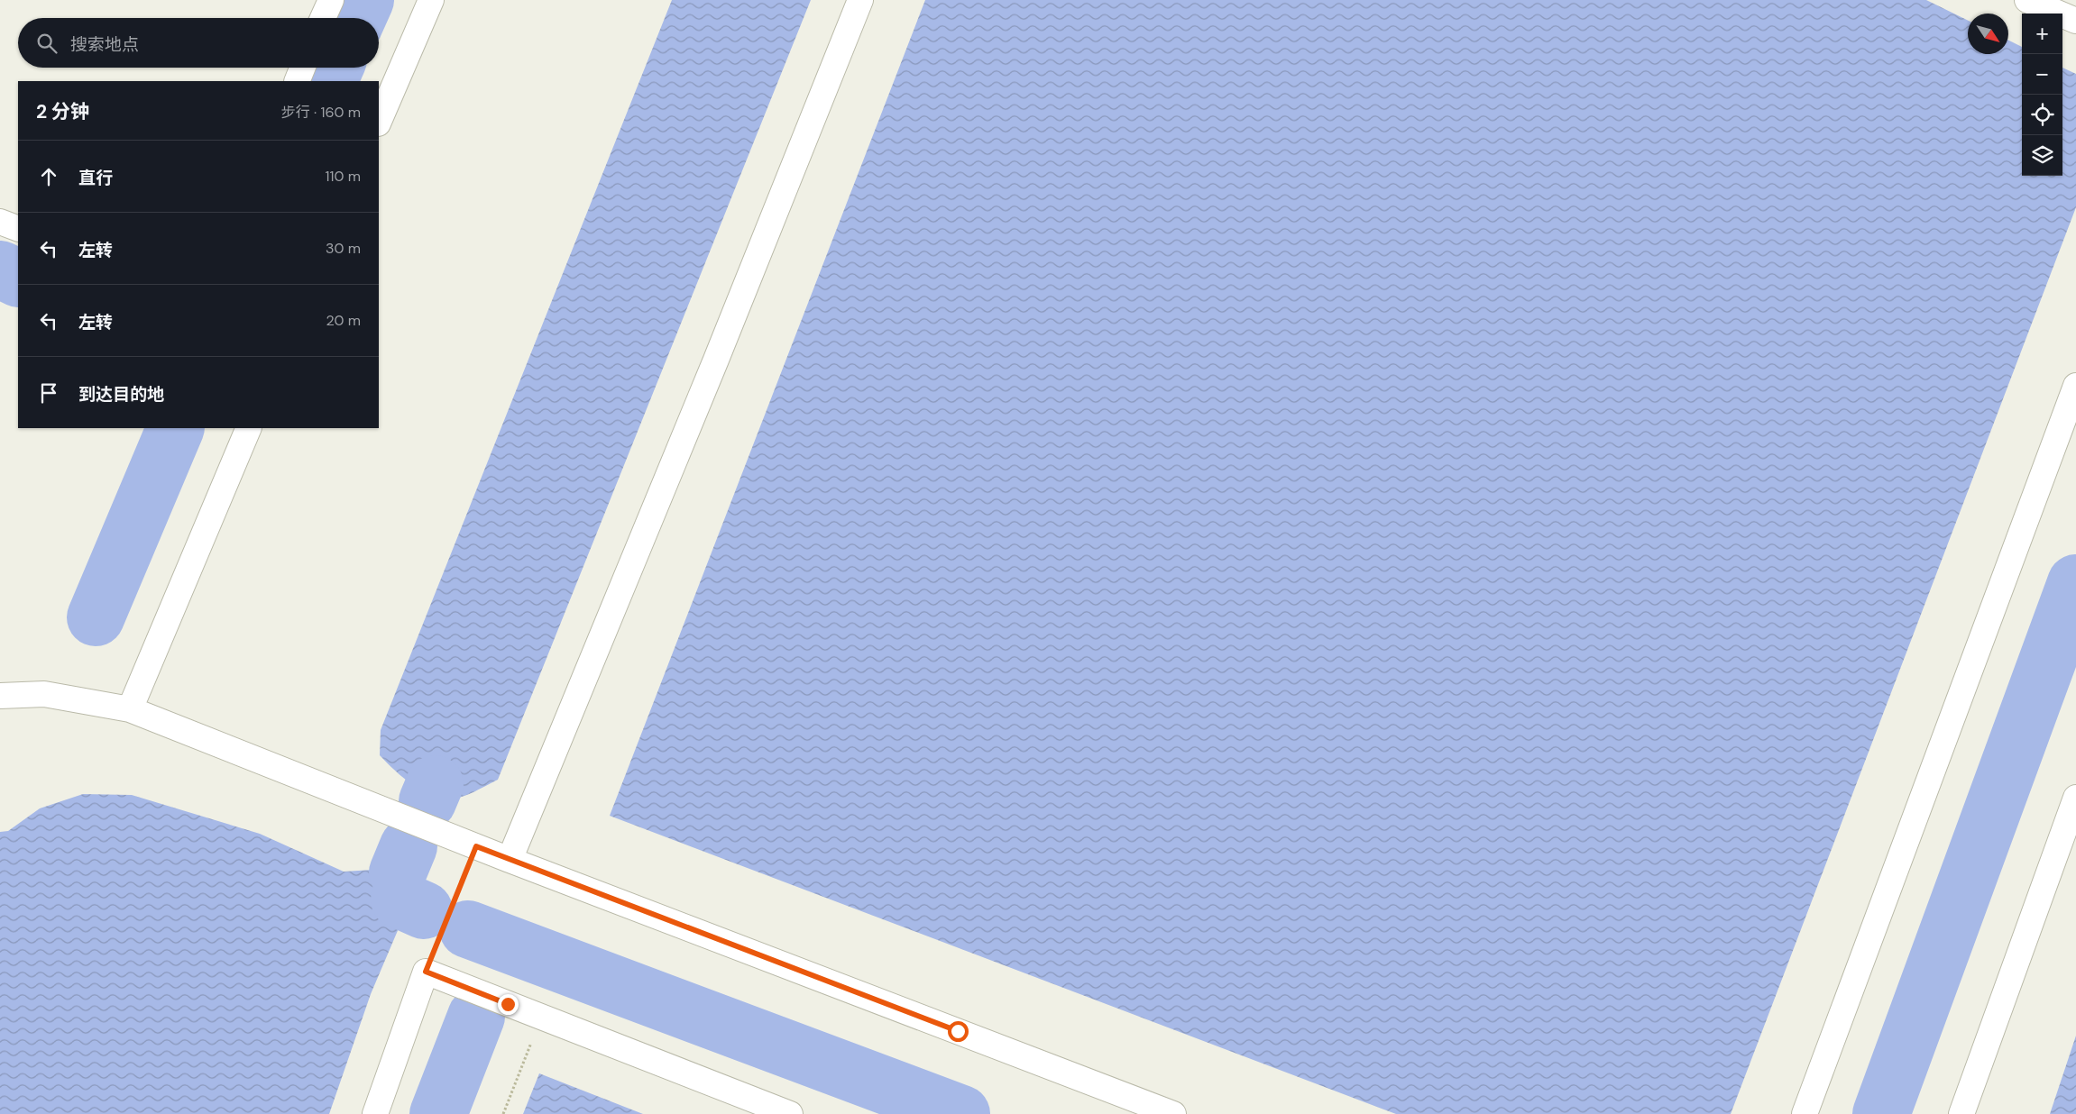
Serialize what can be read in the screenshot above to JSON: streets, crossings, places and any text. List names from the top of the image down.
{
  "north": "bottom right",
  "page": {
    "map_buttons": ["+", "−"],
    "search": "搜索地点",
    "heading": ["2 分钟", "步行 · 160 m"],
    "list": [
      ["直行", "110 m"],
      ["左转", "30 m"],
      ["左转", "20 m"],
      "到达目的地"
    ]
  }
}
